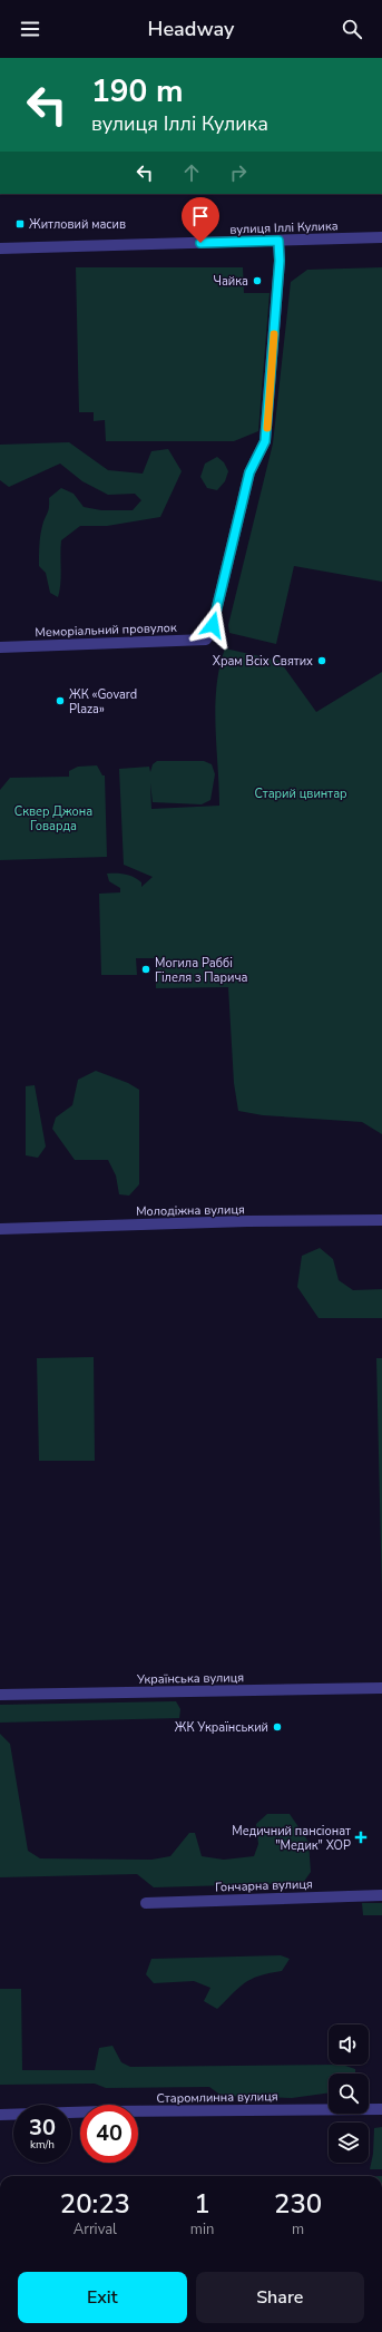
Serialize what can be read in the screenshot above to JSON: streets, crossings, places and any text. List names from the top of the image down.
{
  "streets": {
    "street": [
      "вулиця Іллі Кулика",
      "Меморіальний провулок",
      "Молодіжна вулиця",
      "Українська вулиця",
      "Гончарна вулиця",
      "Старомлинна вулиця"
    ]
  },
  "crossings": [
    ["вулиця Іллі Кулика", "Меморіальний провулок"]
  ],
  "parks": ["Старий цвинтар", "Сквер Джона Говарда"],
  "places": {
    "transit": ["Житловий масив"],
    "other": [
      "Чайка",
      "Храм Всіх Святих",
      "ЖК «Govard Plaza»",
      "Могила Раббі Гілеля з Парича",
      "ЖК Український"
    ],
    "health": ["Медичний пансіонат \"Медик\" ХОР"]
  },
  "page": {
    "header": "Headway",
    "turn": ["190 m", "вулиця Іллі Кулика"],
    "speed": "30 km/h",
    "limit": "40",
    "eta": [
      "20:23",
      "Arrival",
      "1",
      "min",
      "230",
      "m"
    ],
    "buttons": ["Exit", "Share"]
  }
}
